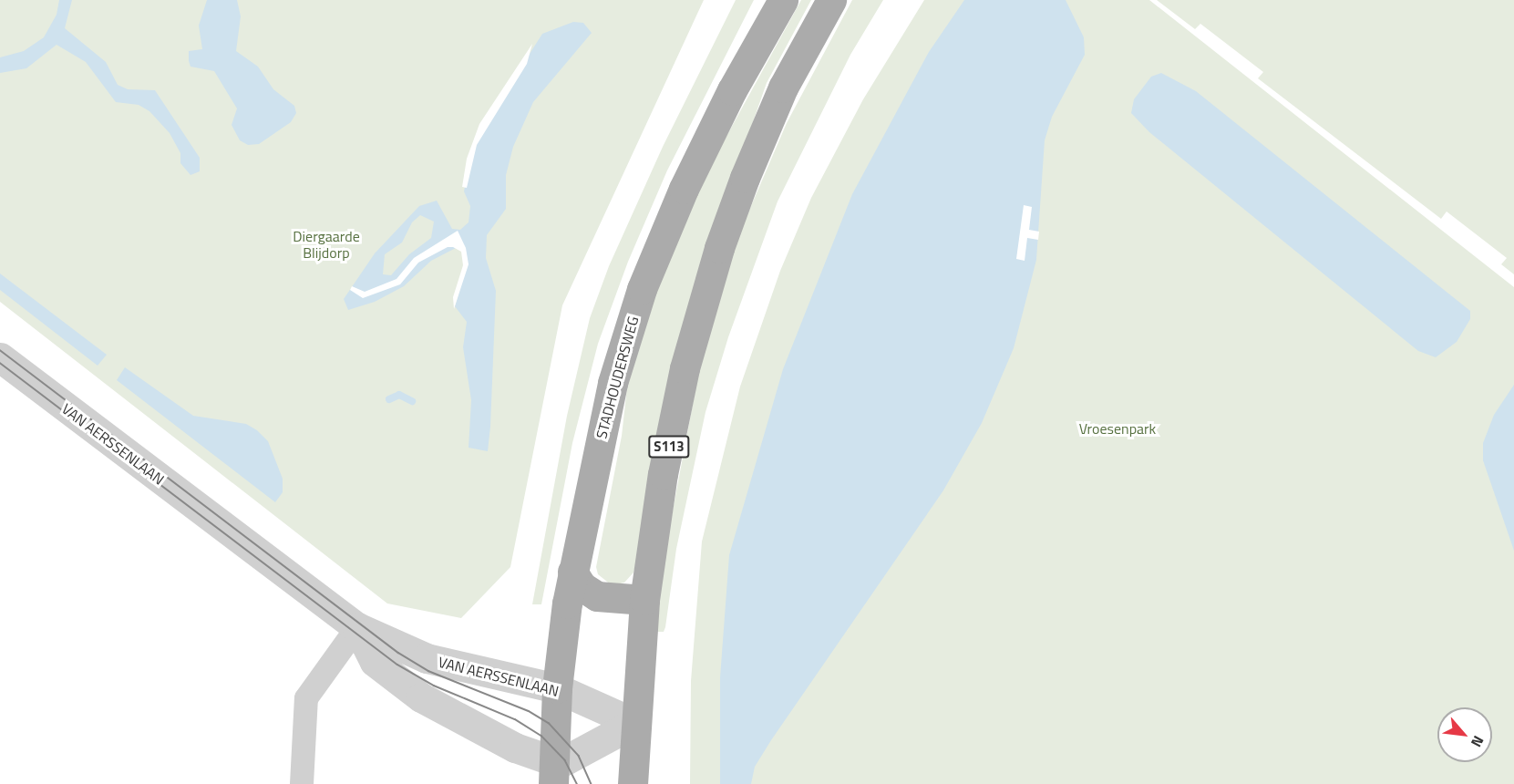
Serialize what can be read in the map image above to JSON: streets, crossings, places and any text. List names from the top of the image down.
{
  "streets": {
    "main road": ["STADHOUDERSWEG", "S113"],
    "street": ["VAN AERSSENLAAN"]
  },
  "crossings": [
    ["STADHOUDERSWEG", "VAN AERSSENLAAN"],
    ["VAN AERSSENLAAN", "S113"]
  ],
  "parks": ["Diergaarde Blijdorp", "Vroesenpark"],
  "north": "bottom right"
}
